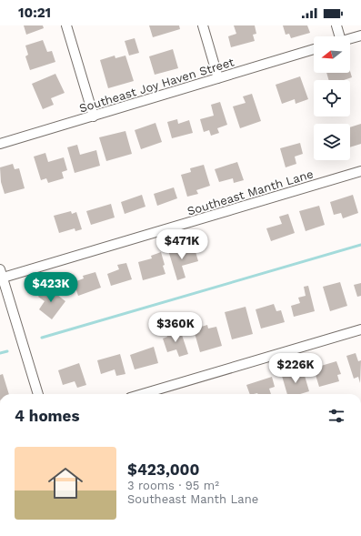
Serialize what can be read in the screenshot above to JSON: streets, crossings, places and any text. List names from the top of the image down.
{
  "streets": {
    "street": ["Southeast Joy Haven Street", "Southeast Manth Lane"]
  },
  "north": "left",
  "page": {
    "status": "10:21",
    "price": [
      "$471K",
      "$423K",
      "$360K",
      "$226K"
    ],
    "heading": "4 homes",
    "list": [
      {
        "name": "$423,000",
        "note": "3 rooms · 95 m² · Southeast Manth Lane"
      }
    ]
  }
}
